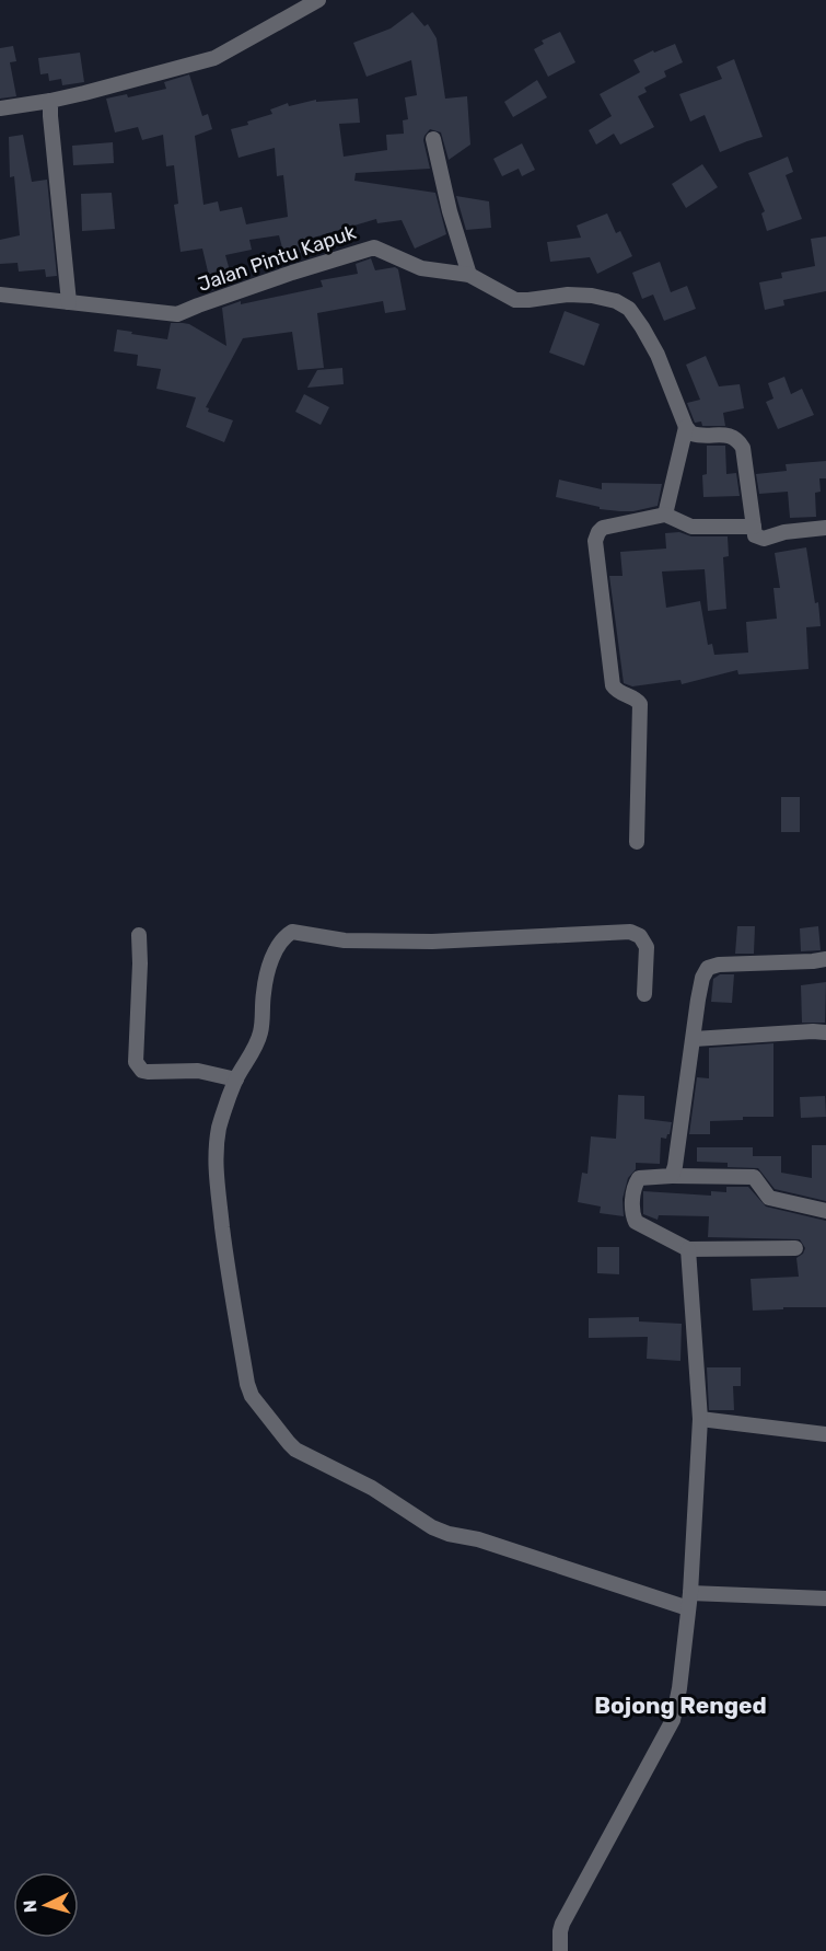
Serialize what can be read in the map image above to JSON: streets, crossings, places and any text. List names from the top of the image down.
{
  "streets": {
    "street": ["Jalan Pintu Kapuk"]
  },
  "districts": ["Bojong Renged"],
  "north": "left"
}
